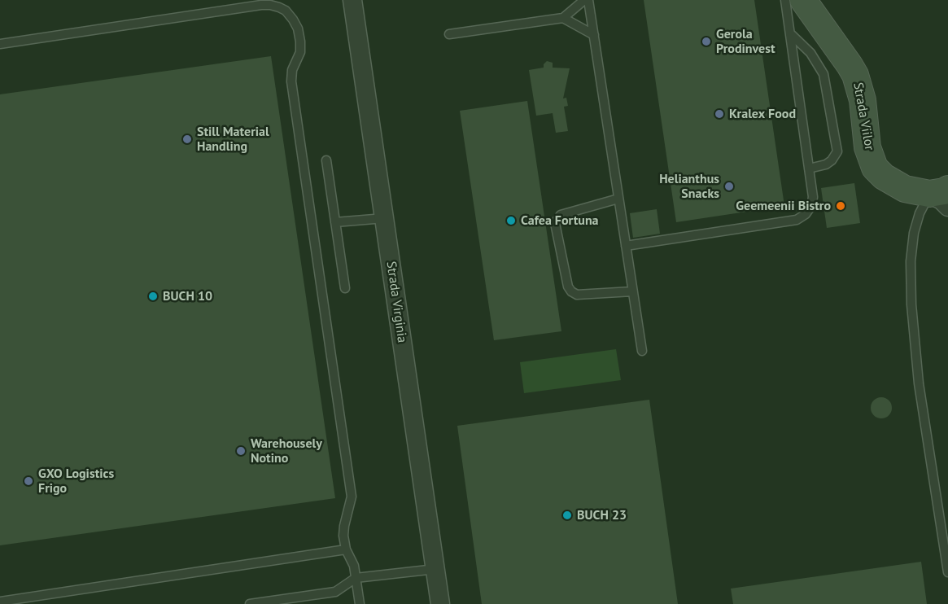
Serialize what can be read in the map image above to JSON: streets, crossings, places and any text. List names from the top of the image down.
{
  "streets": {
    "main road": ["Strada Viilor"],
    "street": ["Strada Virginia"]
  },
  "places": [
    "Gerola Prodinvest",
    "Kralex Food",
    "Still Material Handling",
    "Helianthus Snacks",
    "Geemeenii Bistro",
    "Cafea Fortuna",
    "BUCH 10",
    "Warehousely Notino",
    "GXO Logistics Frigo",
    "BUCH 23"
  ]
}
